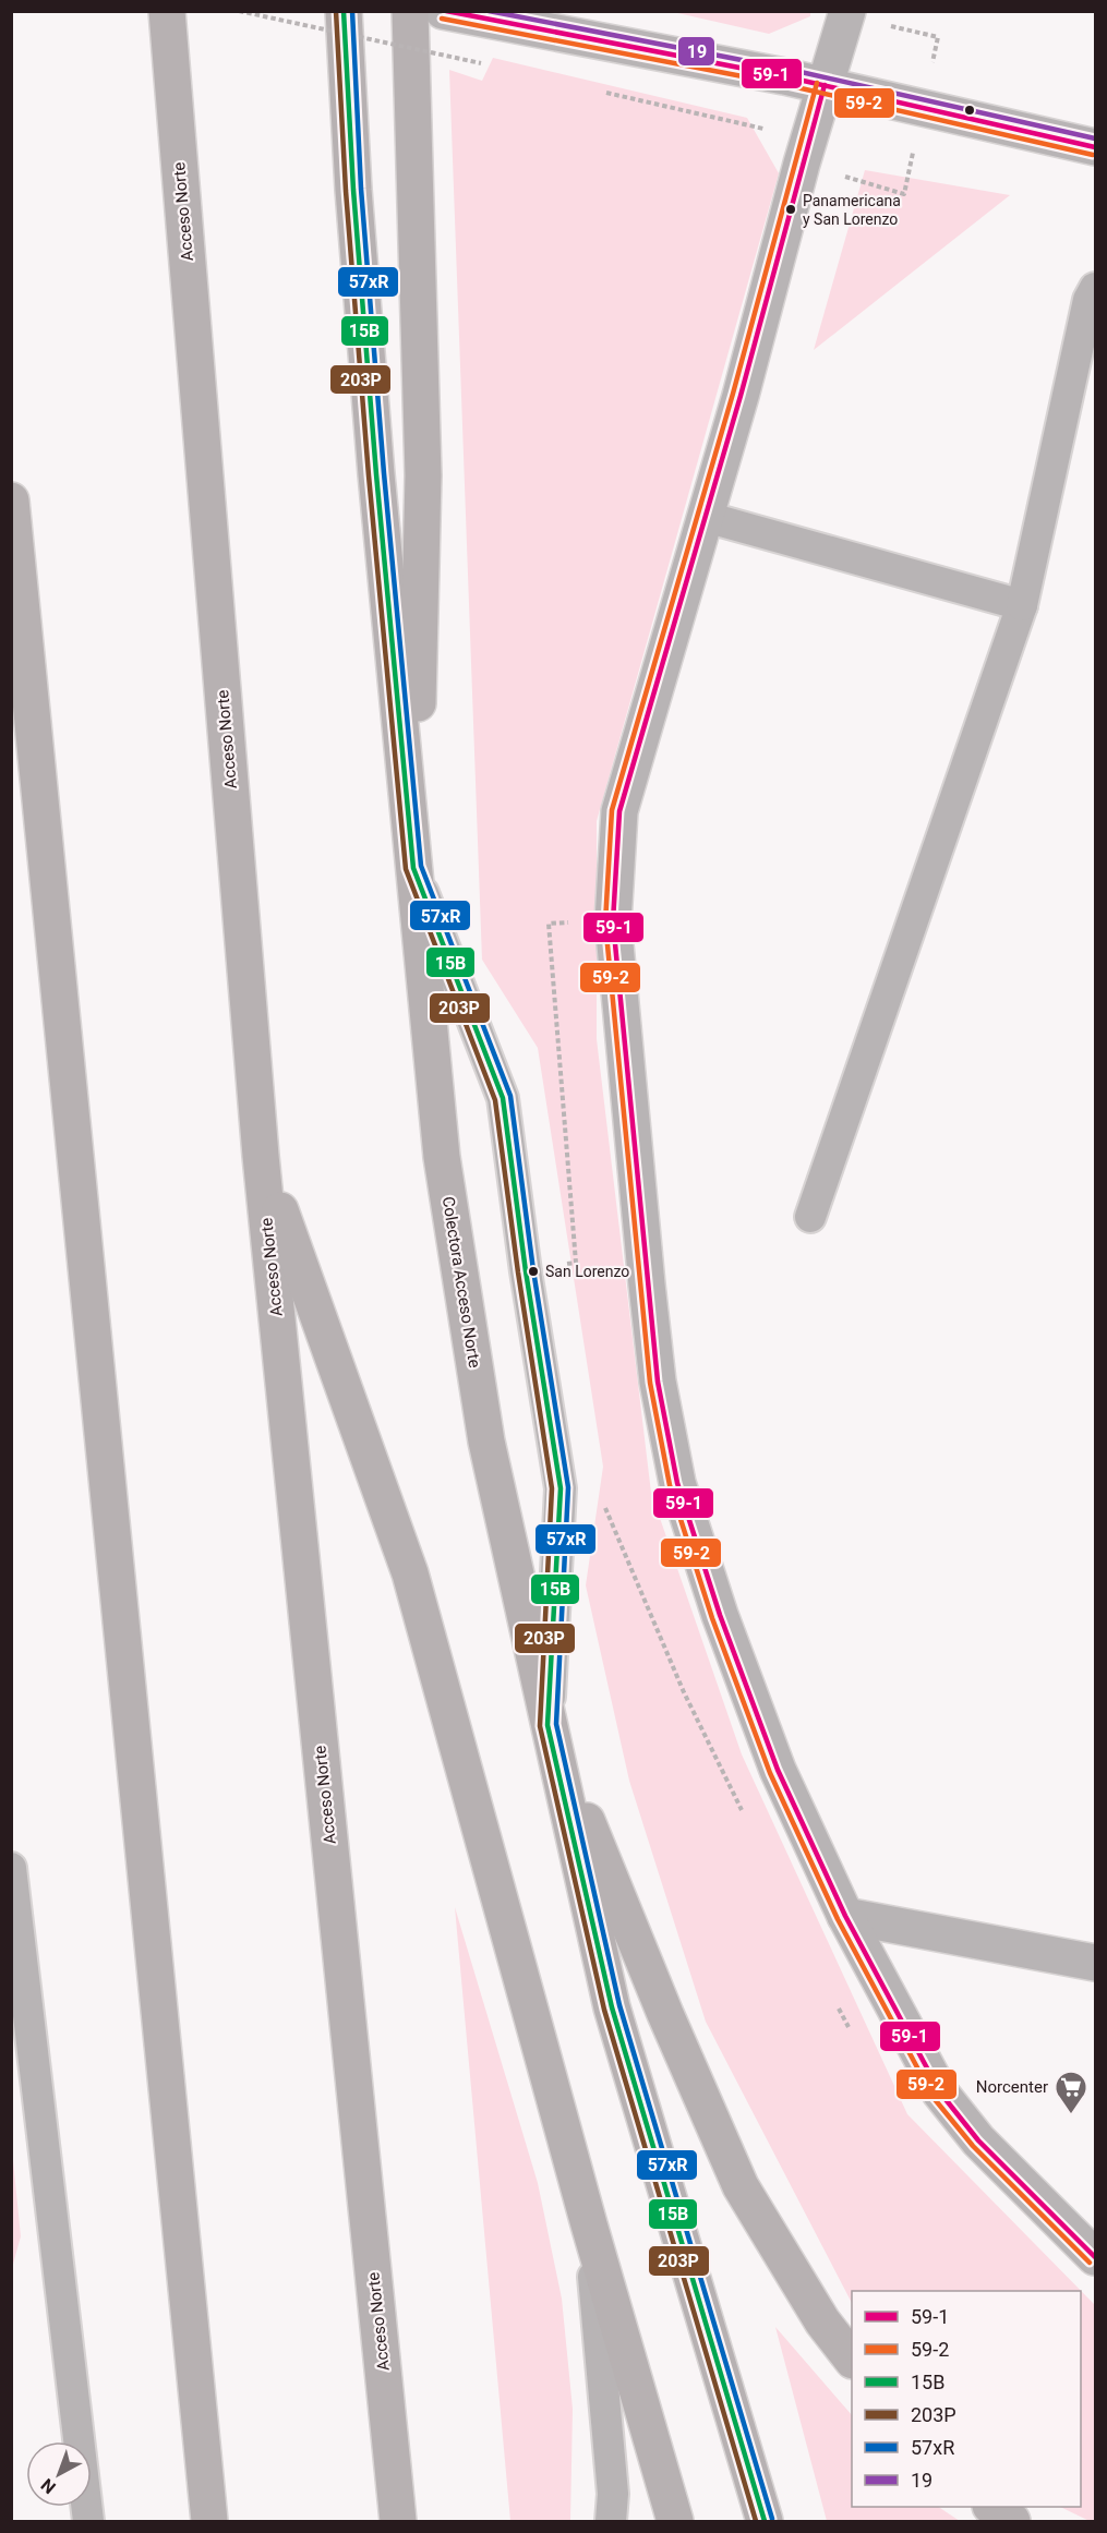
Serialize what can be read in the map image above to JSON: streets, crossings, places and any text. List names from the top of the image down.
{
  "streets": {
    "highway": ["Acceso Norte", "Colectora Acceso Norte"]
  },
  "places": {
    "other": ["Panamericana y San Lorenzo", "San Lorenzo"],
    "supermarket": ["Norcenter"]
  },
  "lines": [
    "transit line 59-1",
    "transit line 15B",
    "transit line 203P",
    "transit line 57xR",
    "transit line 19",
    "transit line 59-2"
  ],
  "legend": [
    "59-1",
    "59-2",
    "15B",
    "203P",
    "57xR",
    "19"
  ],
  "north": "bottom left"
}
